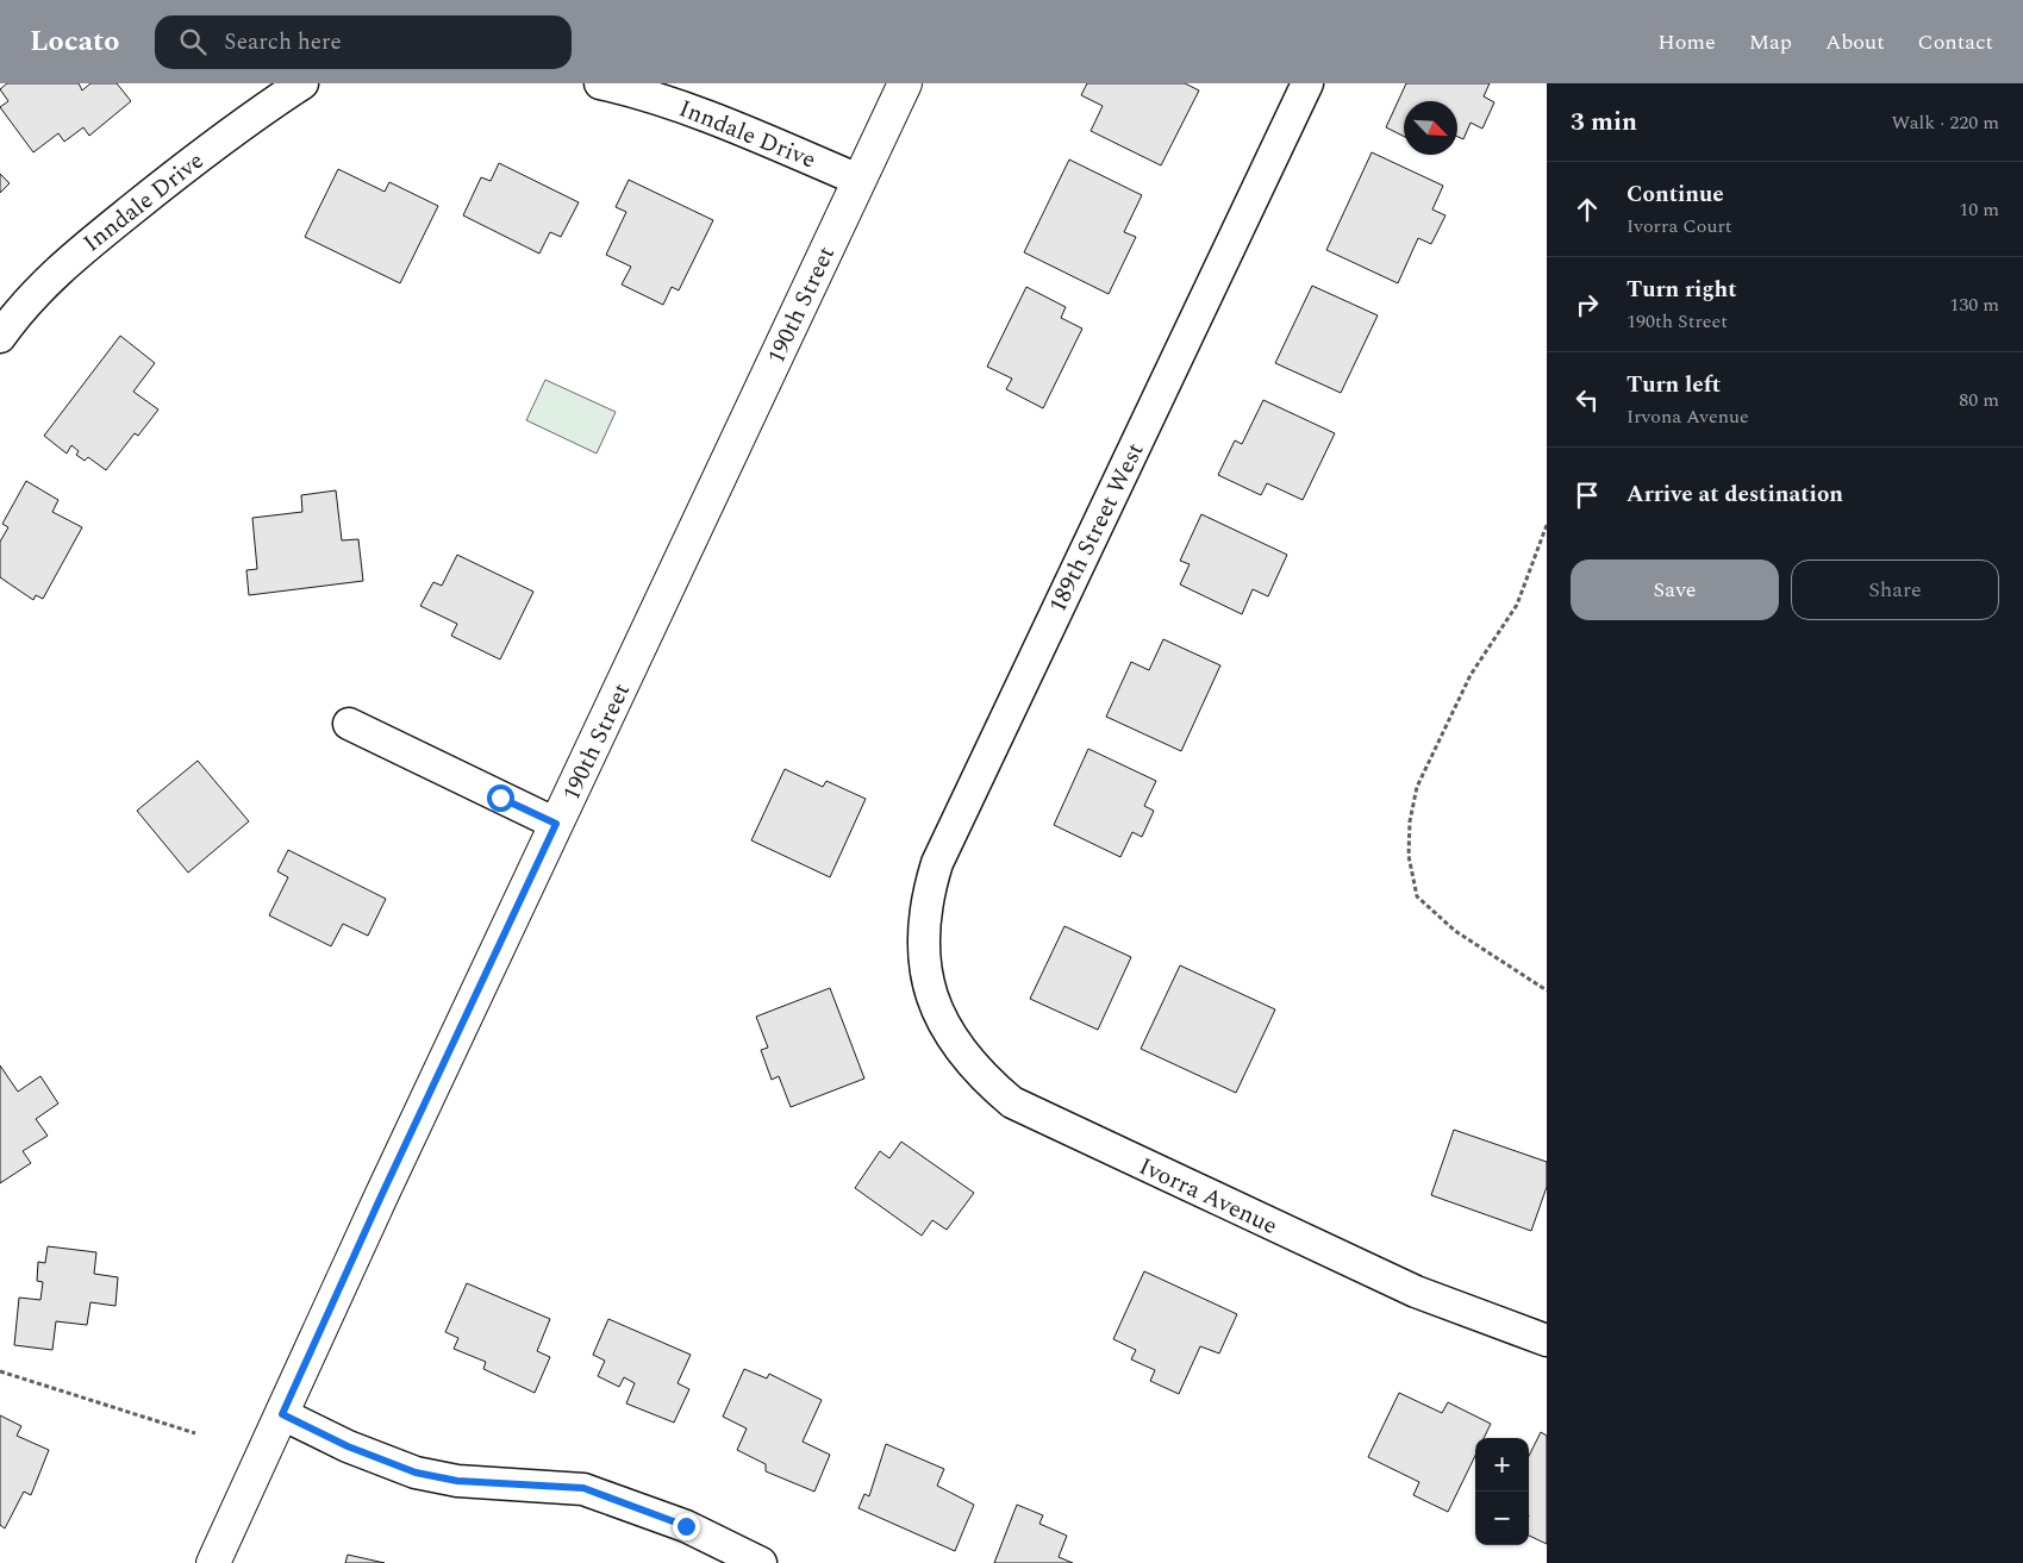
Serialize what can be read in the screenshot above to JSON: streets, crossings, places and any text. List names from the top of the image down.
{
  "streets": {
    "street": [
      "Inndale Drive",
      "190th Street",
      "189th Street West",
      "Ivorra Avenue"
    ]
  },
  "crossings": [
    ["Inndale Drive", "190th Street"],
    ["189th Street West", "Ivorra Avenue"]
  ],
  "north": "bottom right",
  "page": {
    "header": "Locato",
    "search": "Search here",
    "nav": [
      "Home",
      "Map",
      "About",
      "Contact"
    ],
    "heading": ["3 min", "Walk · 220 m"],
    "list": [
      ["Continue", "Ivorra Court", "10 m"],
      ["Turn right", "190th Street", "130 m"],
      ["Turn left", "Irvona Avenue", "80 m"],
      "Arrive at destination"
    ],
    "buttons": ["Save", "Share"],
    "map_buttons": ["+", "−"]
  }
}
